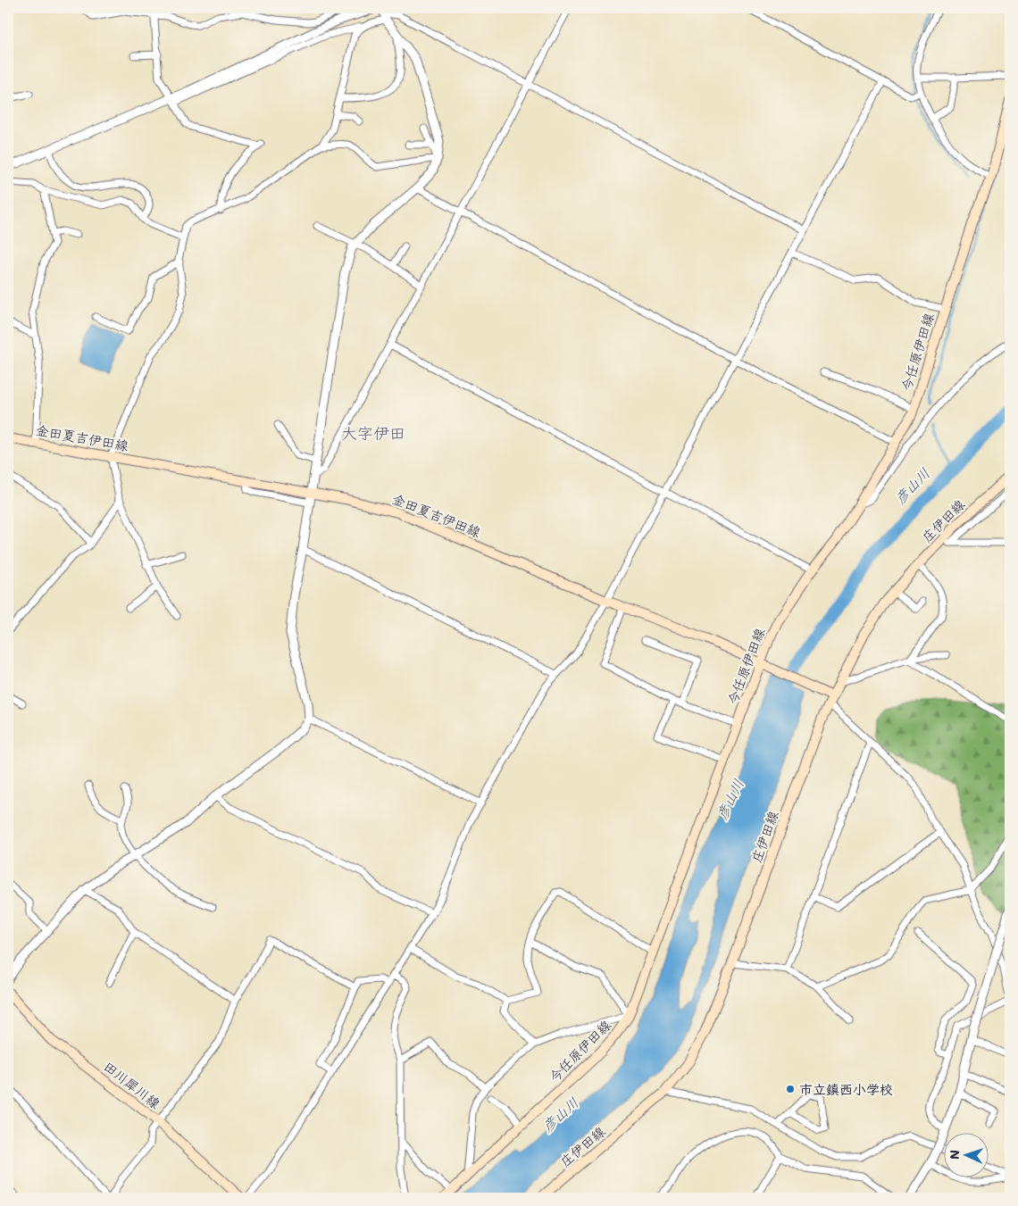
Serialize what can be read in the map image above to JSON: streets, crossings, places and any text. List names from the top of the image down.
{
  "streets": {
    "main road": [
      "今任原伊田線",
      "金田夏吉伊田線",
      "庄伊田線",
      "田川犀川線"
    ]
  },
  "crossings": [
    ["今任原伊田線", "金田夏吉伊田線"],
    ["金田夏吉伊田線", "庄伊田線"]
  ],
  "districts": ["大字伊田"],
  "water": ["彦山川"],
  "places": ["市立鎮西小学校"],
  "north": "left"
}
